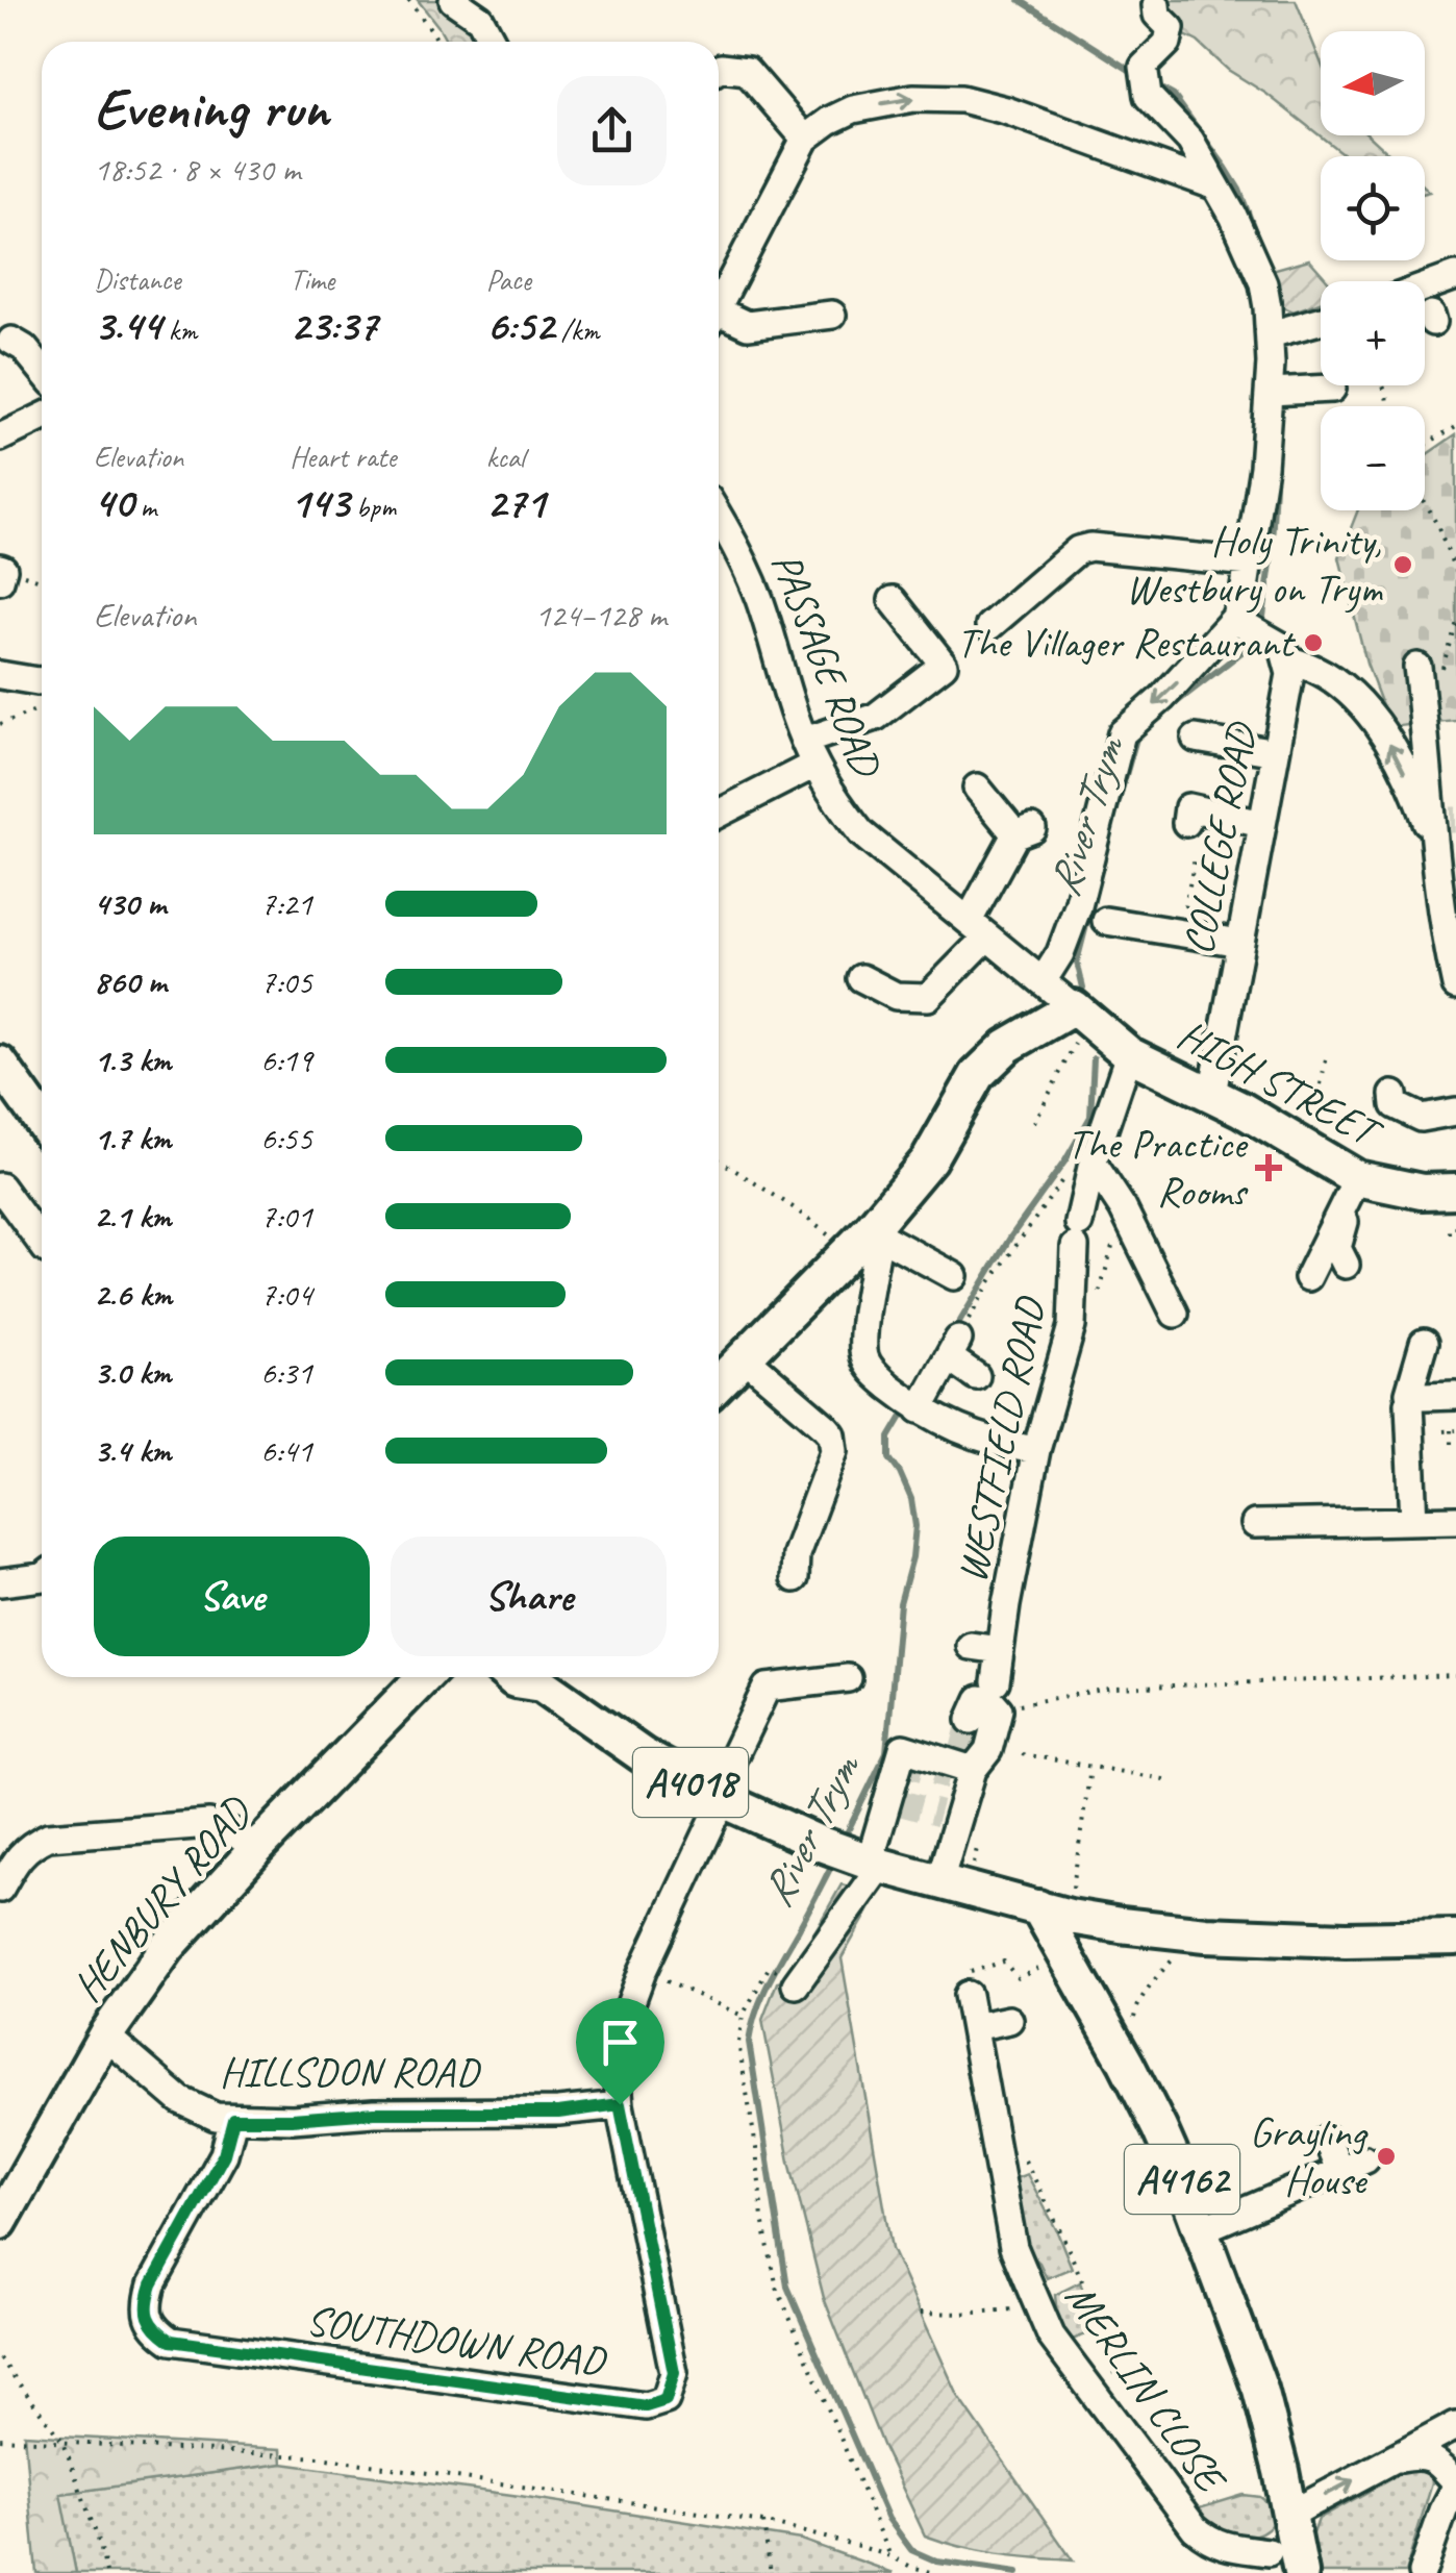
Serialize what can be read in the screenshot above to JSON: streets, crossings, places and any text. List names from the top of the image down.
{
  "streets": {
    "main road": [
      "HIGH STREET",
      "A4018",
      "HENBURY ROAD",
      "A4162"
    ],
    "street": [
      "PASSAGE ROAD",
      "COLLEGE ROAD",
      "WESTFIELD ROAD",
      "HILLSDON ROAD",
      "SOUTHDOWN ROAD",
      "MERLIN CLOSE"
    ]
  },
  "crossings": [
    ["PASSAGE ROAD", "HIGH STREET"],
    ["COLLEGE ROAD", "HIGH STREET"],
    ["HIGH STREET", "WESTFIELD ROAD"],
    ["A4018", "A4162"],
    ["A4018", "SOUTHDOWN ROAD"],
    ["HENBURY ROAD", "HILLSDON ROAD"],
    ["HILLSDON ROAD", "SOUTHDOWN ROAD"],
    ["A4162", "MERLIN CLOSE"]
  ],
  "water": ["River Trym"],
  "places": {
    "other": ["Holy Trinity, Westbury on Trym", "The Villager Restaurant", "Grayling House"],
    "health": ["The Practice Rooms"]
  },
  "north": "left",
  "page": {
    "map_buttons": ["+", "−"],
    "heading": ["Evening run", "18:52 · 8 × 430 m"],
    "stats": [
      ["Distance", "3.44 km"],
      ["Time", "23:37"],
      ["Pace", "6:52 /km"],
      ["Elevation", "40 m"],
      ["Heart rate", "143 bpm"],
      ["kcal", "271"]
    ],
    "chart": ["Elevation", "124–128 m"],
    "list": [
      {
        "name": "430 m",
        "note": "7:21"
      },
      {
        "name": "860 m",
        "note": "7:05"
      },
      {
        "name": "1.3 km",
        "note": "6:19"
      },
      {
        "name": "1.7 km",
        "note": "6:55"
      },
      {
        "name": "2.1 km",
        "note": "7:01"
      },
      {
        "name": "2.6 km",
        "note": "7:04"
      },
      {
        "name": "3.0 km",
        "note": "6:31"
      },
      {
        "name": "3.4 km",
        "note": "6:41"
      }
    ],
    "buttons": ["Save", "Share"]
  }
}
